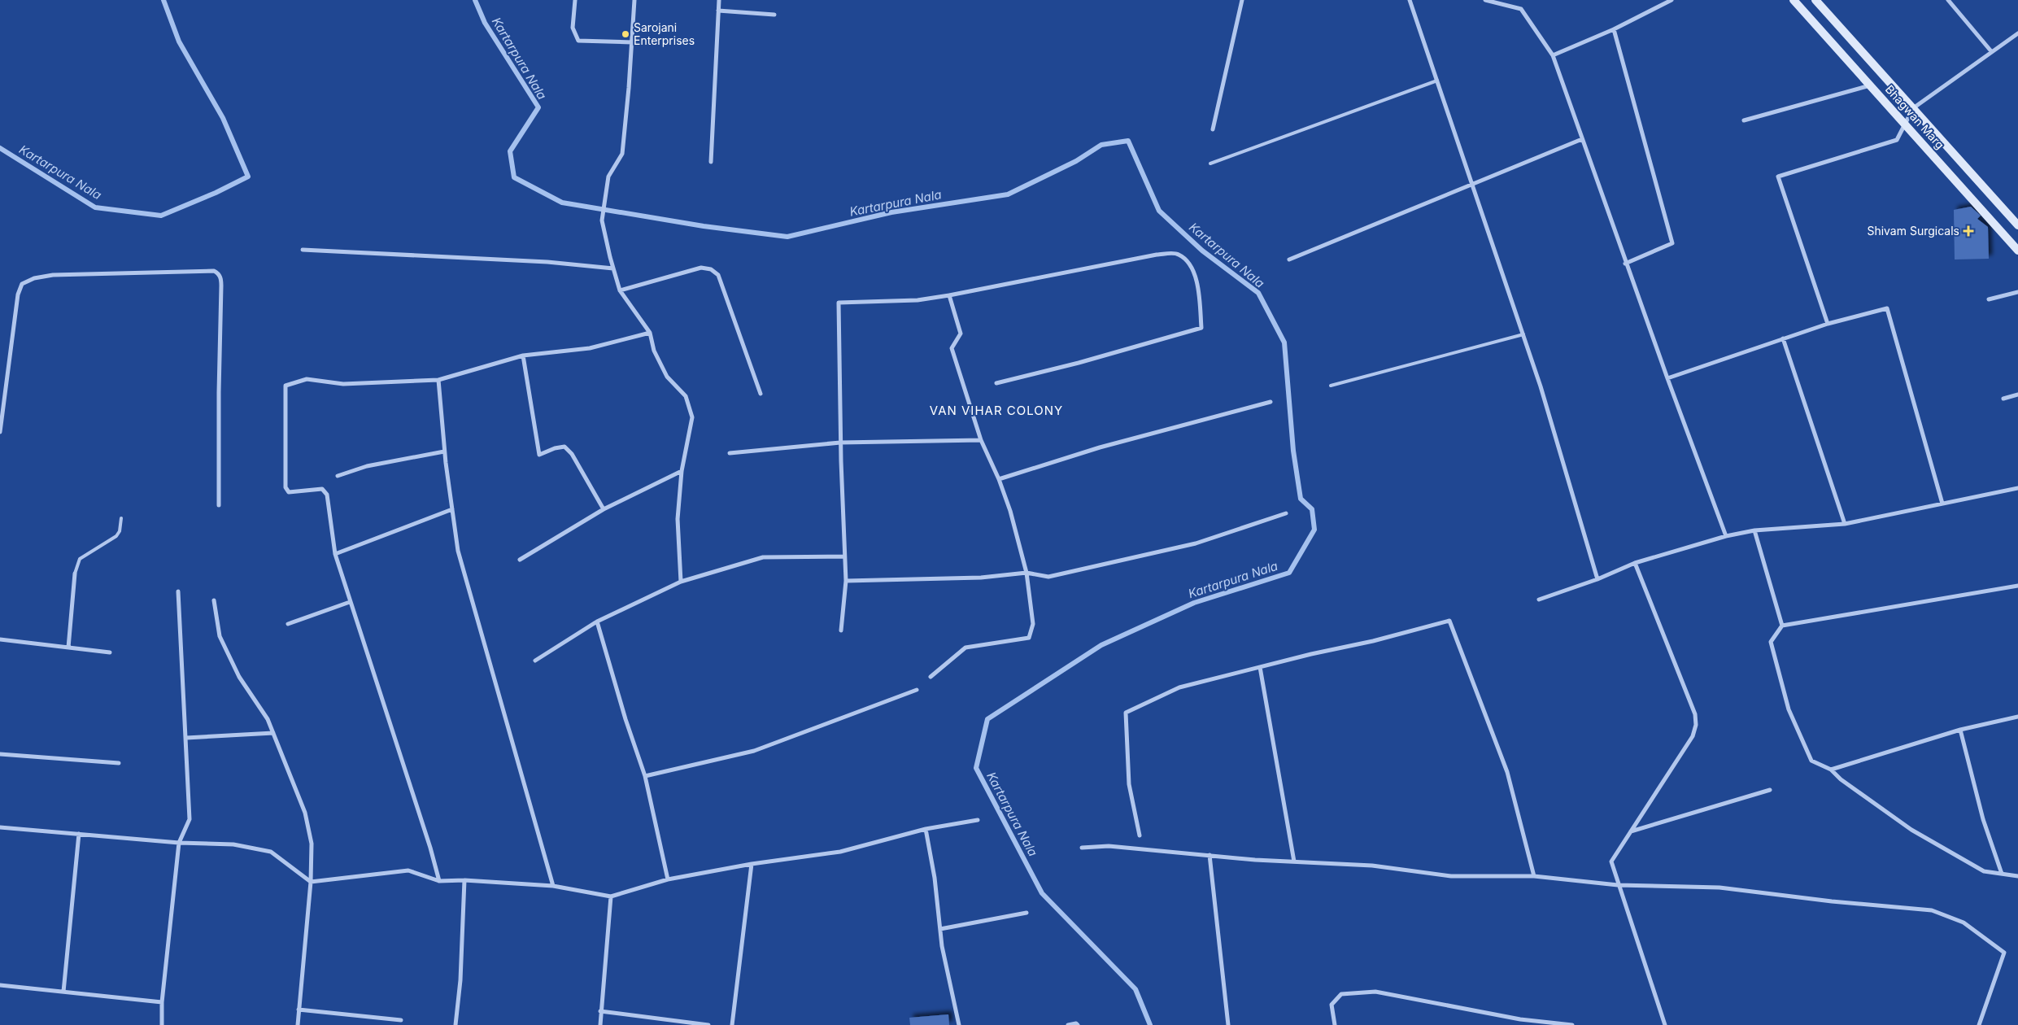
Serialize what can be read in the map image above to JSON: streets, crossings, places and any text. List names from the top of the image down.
{
  "streets": {
    "street": ["Bhagwan Marg"]
  },
  "districts": ["VAN VIHAR COLONY"],
  "water": ["Kartarpura Nala"],
  "places": {
    "other": ["Sarojani Enterprises"],
    "health": ["Shivam Surgicals"]
  }
}
